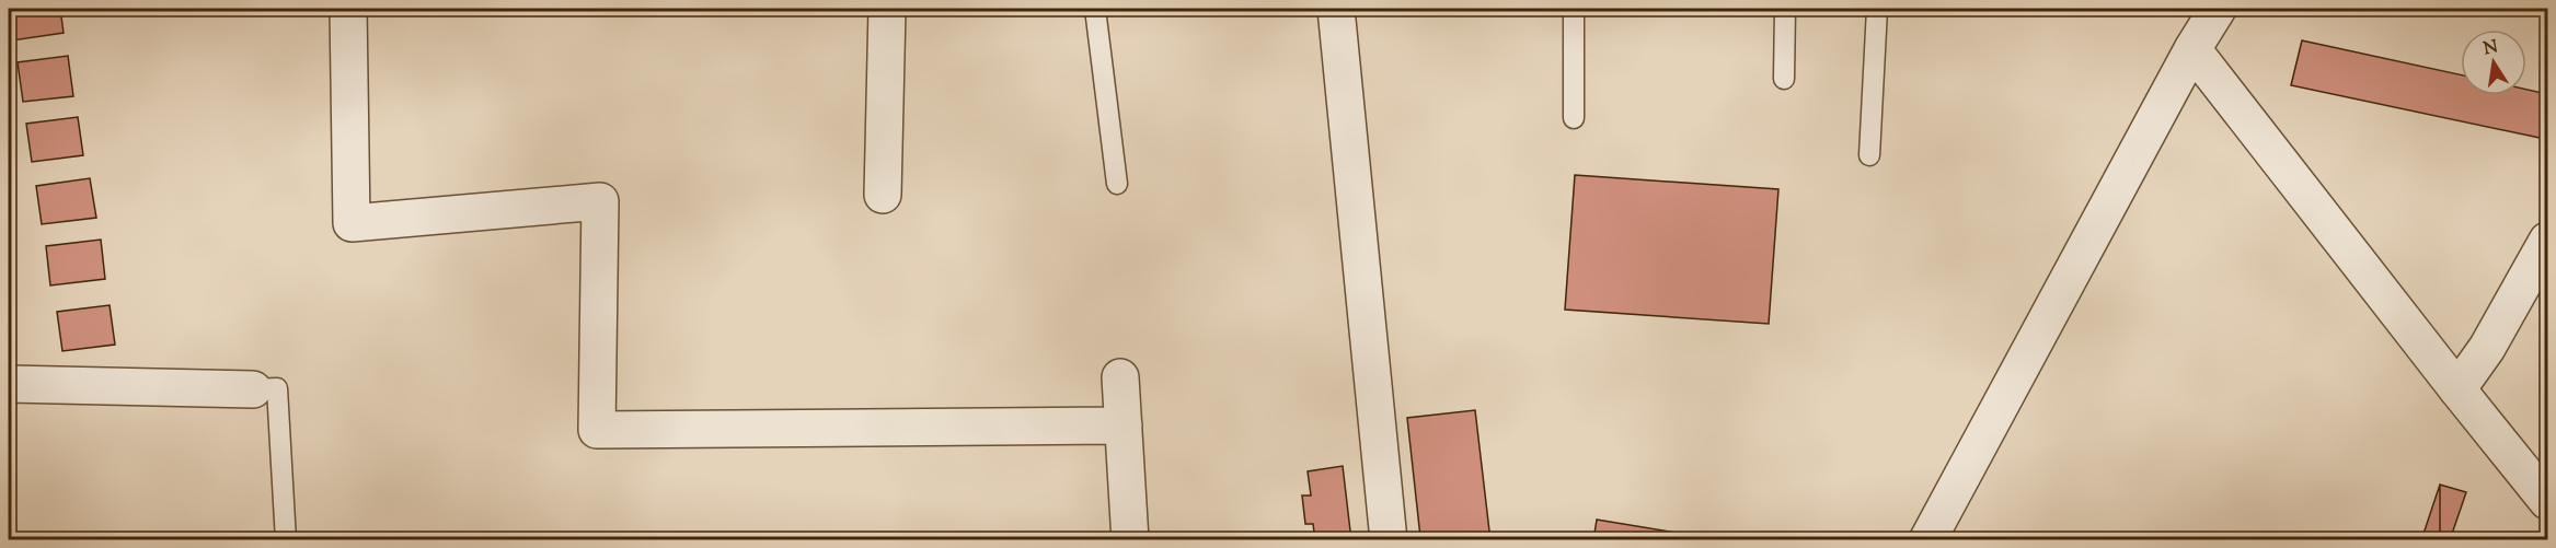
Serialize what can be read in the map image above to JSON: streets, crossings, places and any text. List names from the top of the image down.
{
  "north": "top"
}
